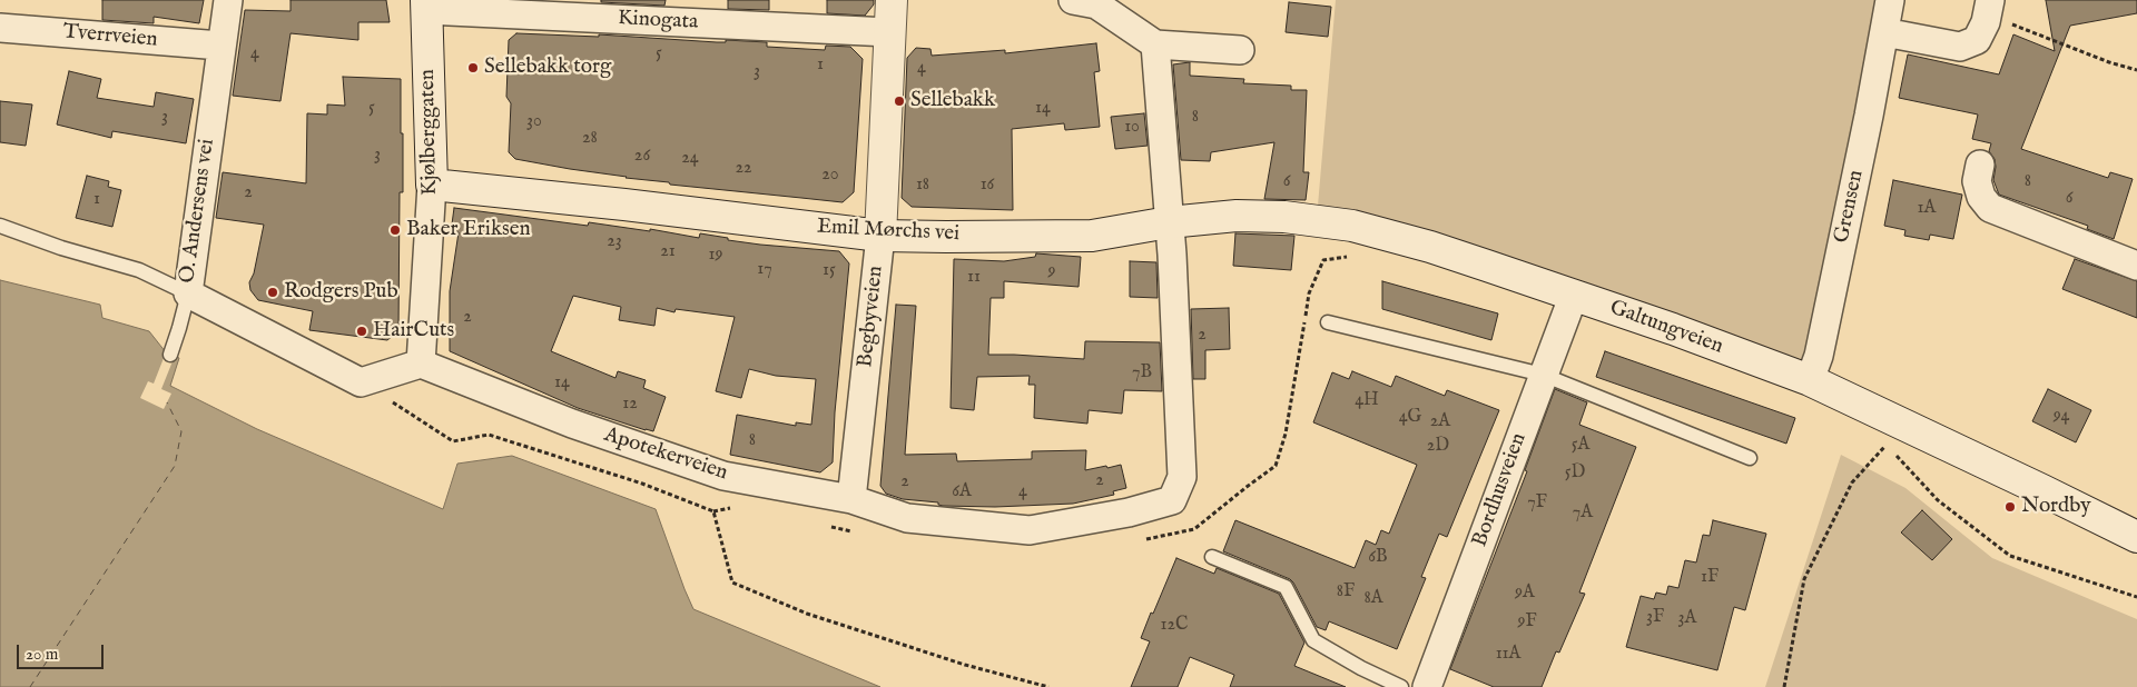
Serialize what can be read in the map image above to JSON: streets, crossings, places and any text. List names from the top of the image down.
{
  "streets": {
    "main road": [
      "Kjølberggaten",
      "Emil Mørchs vei",
      "Begbyveien",
      "Galtungveien"
    ],
    "street": [
      "Kinogata",
      "Tverrveien",
      "Grensen",
      "O. Andersens vei",
      "Apotekerveien",
      "Bordhusveien"
    ]
  },
  "crossings": [
    ["Kinogata", "Kjølberggaten"],
    ["Kinogata", "Begbyveien"],
    ["Tverrveien", "O. Andersens vei"],
    ["Kjølberggaten", "Emil Mørchs vei"],
    ["Kjølberggaten", "Apotekerveien"],
    ["Grensen", "Galtungveien"],
    ["Emil Mørchs vei", "Begbyveien"],
    ["Emil Mørchs vei", "Galtungveien"],
    ["Emil Mørchs vei", "Apotekerveien"],
    ["Begbyveien", "Apotekerveien"],
    ["Galtungveien", "Apotekerveien"],
    ["Galtungveien", "Bordhusveien"]
  ],
  "places": [
    "Sellebakk torg",
    "Sellebakk",
    "Baker Eriksen",
    "Rodgers Pub",
    "HairCuts",
    "Nordby"
  ],
  "house_numbers": [
    "4",
    "5",
    "1",
    "4",
    "3",
    "5",
    "14",
    "3",
    "8",
    "30",
    "10",
    "28",
    "3",
    "26",
    "24",
    "22",
    "20",
    "6",
    "8",
    "18",
    "16",
    "2",
    "6",
    "1",
    "1A",
    "23",
    "21",
    "19",
    "17",
    "15",
    "9",
    "11",
    "2",
    "2",
    "7B",
    "14",
    "4H",
    "12",
    "94",
    "4G",
    "2A",
    "8",
    "5A",
    "2D",
    "5D",
    "2",
    "2",
    "6A",
    "4",
    "7F",
    "7A",
    "6B",
    "1F",
    "8F",
    "9A",
    "8A",
    "3F",
    "3A",
    "9F",
    "12C",
    "11A"
  ],
  "scale_bar": "20 m"
}
